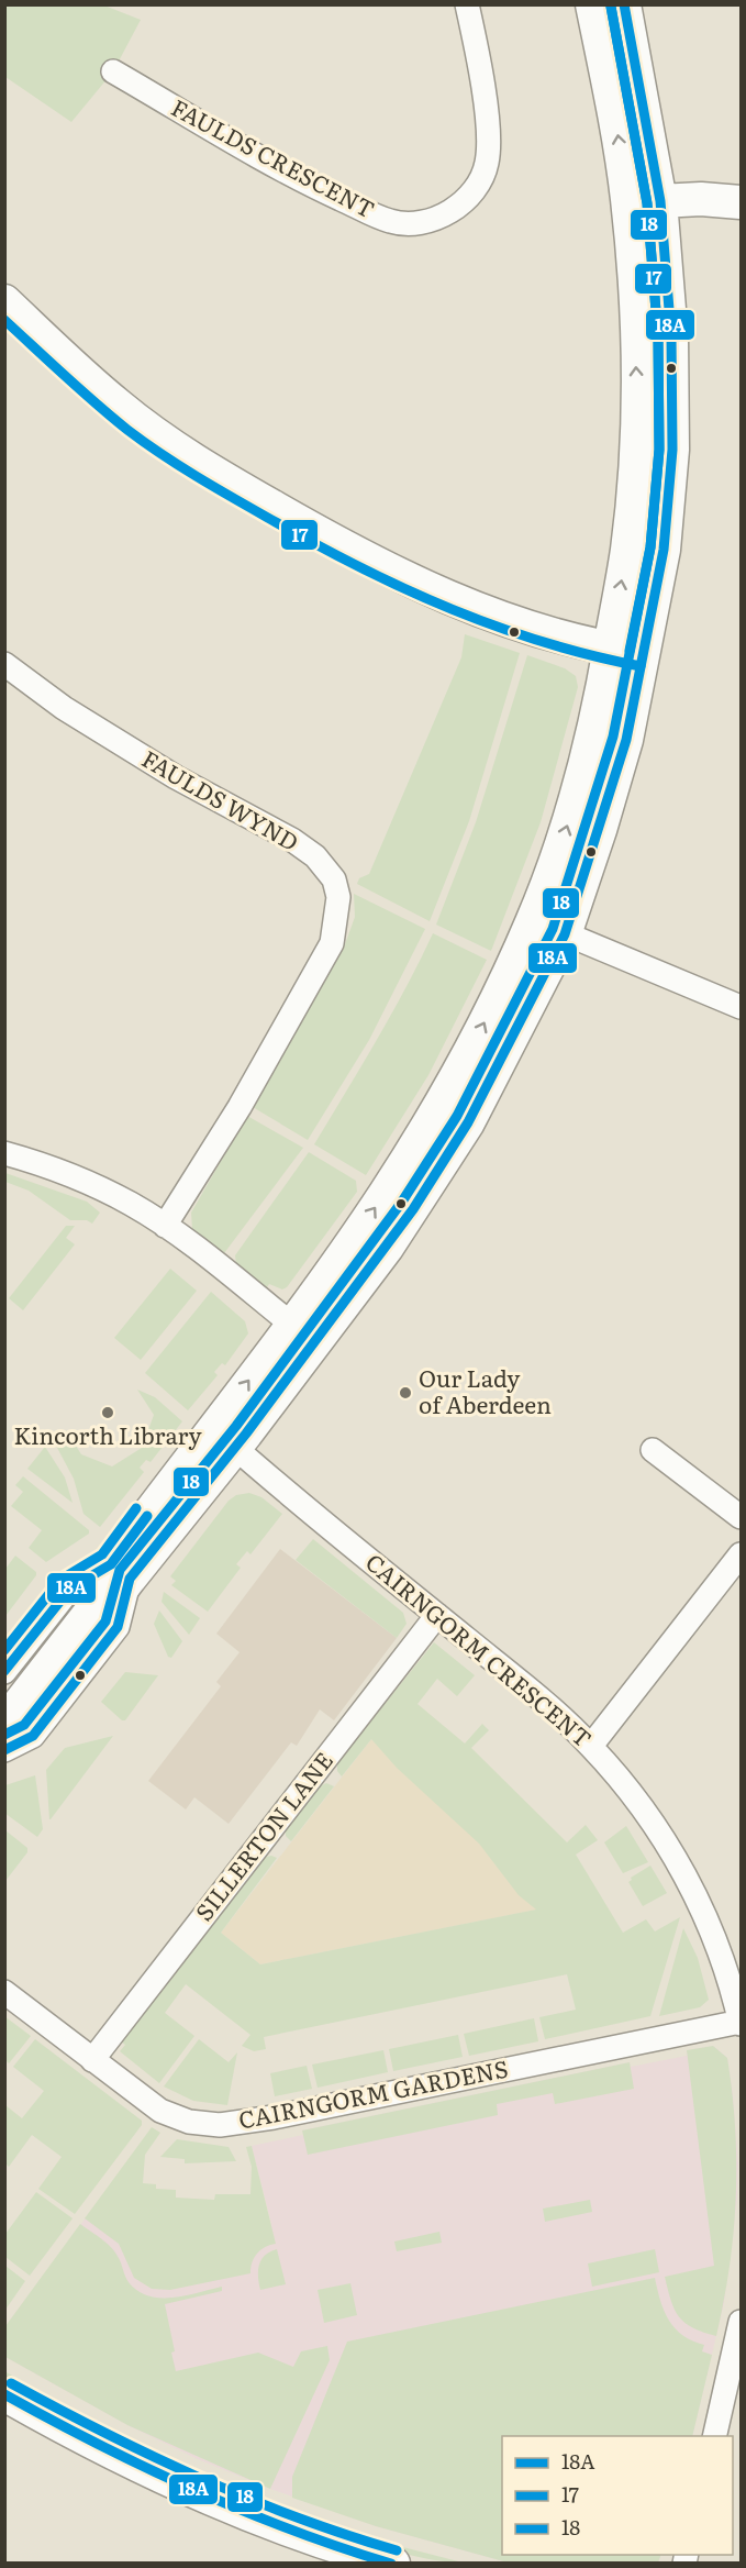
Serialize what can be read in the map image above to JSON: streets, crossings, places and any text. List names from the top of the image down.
{
  "streets": {
    "street": [
      "FAULDS CRESCENT",
      "FAULDS WYND",
      "CAIRNGORM CRESCENT",
      "SILLERTON LANE",
      "CAIRNGORM GARDENS"
    ]
  },
  "crossings": [
    ["CAIRNGORM CRESCENT", "SILLERTON LANE"],
    ["CAIRNGORM CRESCENT", "CAIRNGORM GARDENS"],
    ["SILLERTON LANE", "CAIRNGORM GARDENS"]
  ],
  "places": ["Our Lady of Aberdeen", "Kincorth Library"],
  "lines": ["transit line 18A", "transit line 17", "transit line 18"],
  "legend": ["18A", "17", "18"]
}
